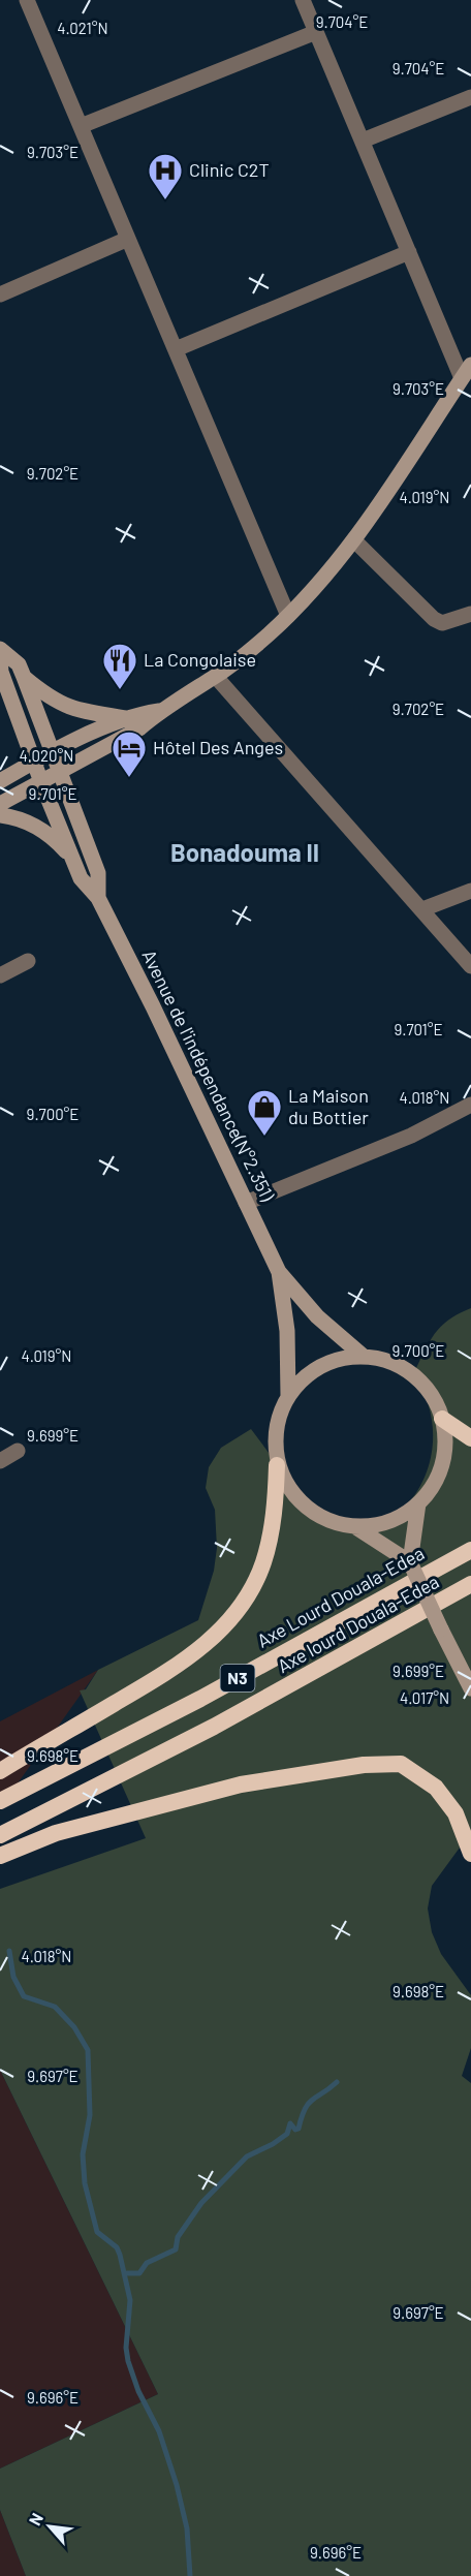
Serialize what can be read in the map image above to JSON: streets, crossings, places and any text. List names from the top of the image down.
{
  "streets": {
    "highway": ["Axe Lourd Douala-Edea", "Axe lourd Douala-Edea", "N3"],
    "main road": ["Avenue de l'indépendance(N°2.351)"]
  },
  "districts": ["Bonadouma II"],
  "places": {
    "hospital": ["Clinic C2T"],
    "restaurant": ["La Congolaise"],
    "hotel": ["Hôtel Des Anges"],
    "shop": ["La Maison du Bottier"]
  },
  "north": "top left",
  "coordinates": [
    "9.704°E",
    "4.021°N",
    "9.703°E",
    "9.702°E",
    "4.019°N",
    "4.020°N",
    "9.701°E",
    "4.018°N",
    "9.700°E",
    "9.699°E",
    "4.017°N",
    "9.698°E",
    "9.697°E",
    "9.696°E"
  ]
}
